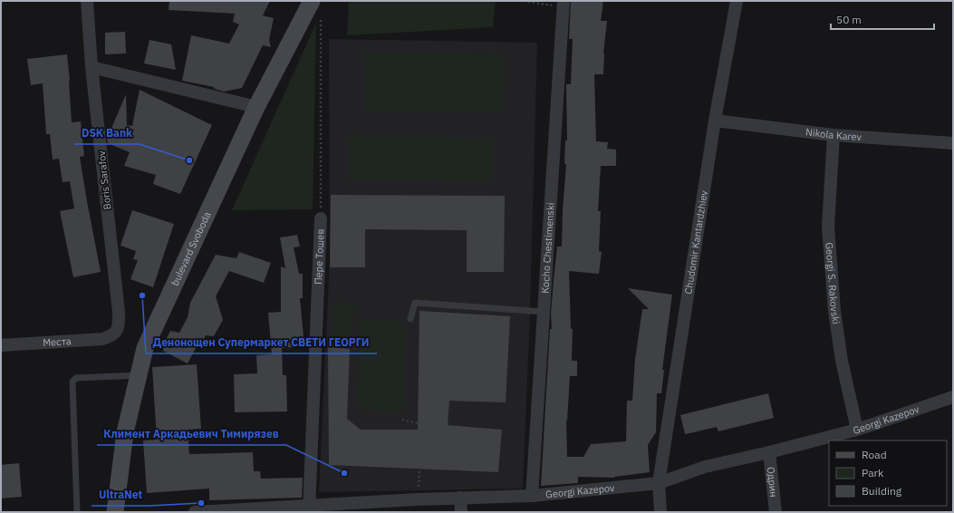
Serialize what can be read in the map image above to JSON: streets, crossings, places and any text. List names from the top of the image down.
{
  "streets": {
    "street": [
      "Nikola Karev",
      "Boris Sarafov",
      "Chudomir Kantardzhiev",
      "Kocho Chestimenski",
      "bulevard Svoboda",
      "Пере Тошев",
      "Georgi S. Rakovski",
      "Места",
      "Georgi Kazepov",
      "Одрин"
    ]
  },
  "crossings": [
    ["Nikola Karev", "Chudomir Kantardzhiev"],
    ["Nikola Karev", "Georgi S. Rakovski"],
    ["Boris Sarafov", "Места"],
    ["Chudomir Kantardzhiev", "Georgi Kazepov"],
    ["Kocho Chestimenski", "Georgi Kazepov"],
    ["bulevard Svoboda", "Пере Тошев"],
    ["Пере Тошев", "Georgi Kazepov"],
    ["Georgi S. Rakovski", "Georgi Kazepov"],
    ["Georgi Kazepov", "Одрин"]
  ],
  "places": [
    "DSK Bank",
    "Денонощен Супермаркет СВЕТИ ГЕОРГИ",
    "Климент Аркадьевич Тимирязев",
    "UltraNet"
  ],
  "legend": ["Road", "Park", "Building"],
  "scale_bar": "50 m"
}
